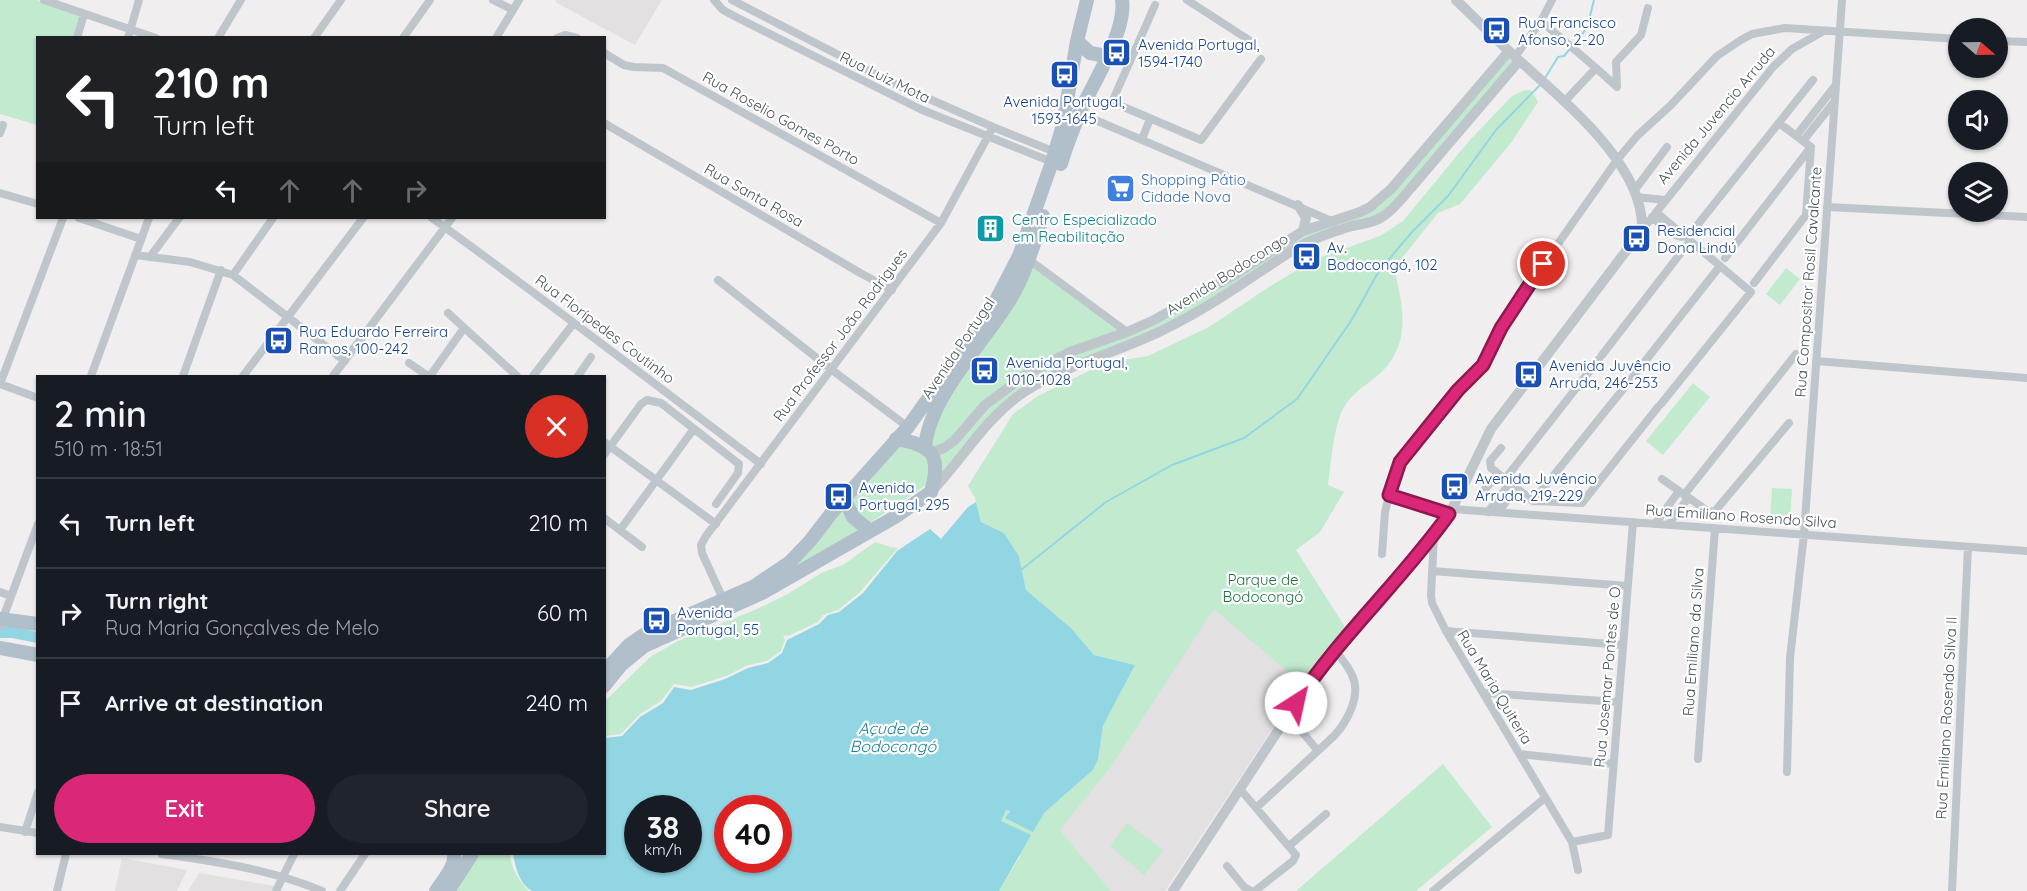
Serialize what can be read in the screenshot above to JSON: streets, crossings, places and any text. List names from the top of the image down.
{
  "streets": {
    "main road": ["Avenida Portugal"],
    "street": [
      "Rua Luiz Mota",
      "Avenida Juvencio Arruda",
      "Rua Roselio Gomes Porto",
      "Rua Santa Rosa",
      "Avenida Bodocongo",
      "Rua Compositor Rosil Cavalcante",
      "Rua Florípedes Coutinho",
      "Rua Professor João Rodrigues",
      "Rua Emiliano Rosendo Silva",
      "Rua Emiliano da Silva",
      "Rua Josemar Pontes de O",
      "Rua Maria Quiteria",
      "Rua Emiliano Rosendo Silva II"
    ]
  },
  "crossings": [
    ["Rua Luiz Mota", "Rua Professor João Rodrigues"],
    ["Rua Luiz Mota", "Avenida Portugal"],
    ["Rua Roselio Gomes Porto", "Rua Professor João Rodrigues"],
    ["Rua Santa Rosa", "Rua Professor João Rodrigues"],
    ["Avenida Bodocongo", "Avenida Portugal"],
    ["Rua Compositor Rosil Cavalcante", "Rua Emiliano Rosendo Silva"],
    ["Rua Florípedes Coutinho", "Rua Professor João Rodrigues"],
    ["Rua Professor João Rodrigues", "Avenida Portugal"],
    ["Rua Emiliano Rosendo Silva", "Rua Emiliano da Silva"],
    ["Rua Emiliano Rosendo Silva", "Rua Josemar Pontes de O"],
    ["Rua Emiliano Rosendo Silva", "Rua Emiliano Rosendo Silva II"],
    ["Rua Josemar Pontes de O", "Rua Maria Quiteria"]
  ],
  "water": ["Açude de Bodocongó"],
  "parks": ["Parque de Bodocongó"],
  "places": {
    "bus stop": [
      "Rua Francisco Afonso, 2-20",
      "Avenida Portugal, 1594-1740",
      "Avenida Portugal, 1593-1645",
      "Residencial Dona Lindú",
      "Av. Bodocongó, 102",
      "Rua Eduardo Ferreira Ramos, 100-242",
      "Avenida Portugal, 1010-1028",
      "Avenida Juvêncio Arruda, 246-253",
      "Avenida Juvêncio Arruda, 219-229",
      "Avenida Portugal, 295",
      "Avenida Portugal, 55"
    ],
    "supermarket": ["Shopping Pátio Cidade Nova"],
    "building": ["Centro Especializado em Reabilitação"]
  },
  "north": "right",
  "page": {
    "turn": ["210 m", "Turn left"],
    "heading": ["2 min", "510 m · 18:51"],
    "list": [
      {
        "name": "Turn left",
        "value": "210 m"
      },
      {
        "name": "Turn right",
        "note": "Rua Maria Gonçalves de Melo",
        "value": "60 m"
      },
      {
        "name": "Arrive at destination",
        "value": "240 m"
      }
    ],
    "buttons": ["Exit", "Share"],
    "speed": "38 km/h",
    "limit": "40"
  }
}
